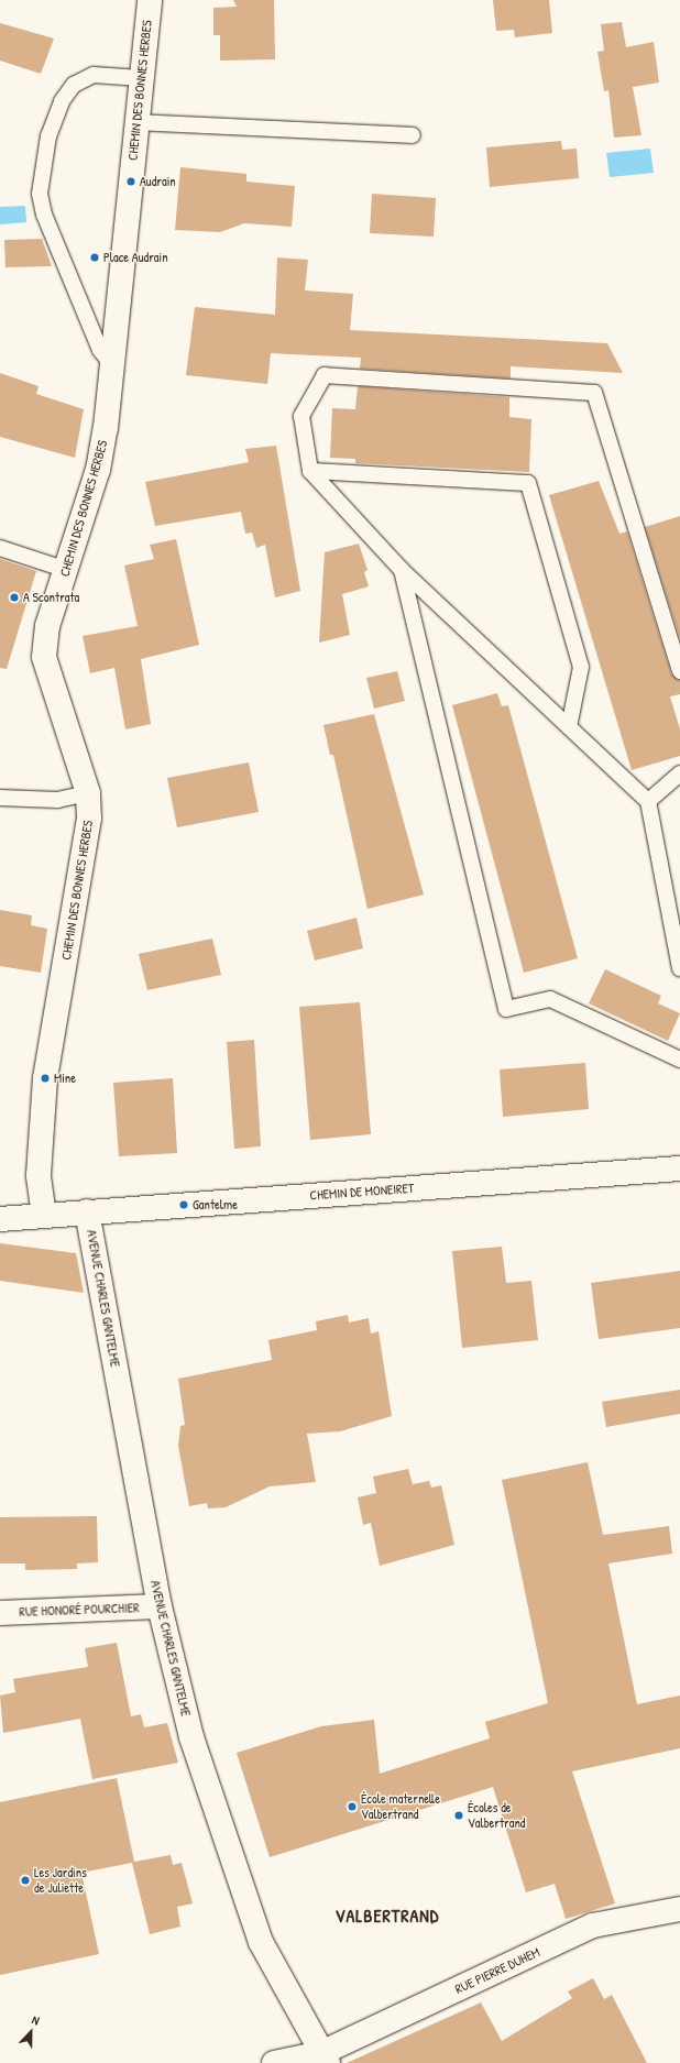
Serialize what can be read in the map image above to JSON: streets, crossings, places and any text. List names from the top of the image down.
{
  "streets": {
    "street": [
      "CHEMIN DES BONNES HERBES",
      "CHEMIN DE MONEIRET",
      "AVENUE CHARLES GANTELME",
      "RUE HONORÉ POURCHIER",
      "RUE PIERRE DUHEM"
    ]
  },
  "crossings": [
    ["CHEMIN DES BONNES HERBES", "CHEMIN DE MONEIRET"],
    ["CHEMIN DE MONEIRET", "AVENUE CHARLES GANTELME"],
    ["AVENUE CHARLES GANTELME", "RUE HONORÉ POURCHIER"],
    ["AVENUE CHARLES GANTELME", "RUE PIERRE DUHEM"]
  ],
  "districts": ["VALBERTRAND"],
  "places": [
    "Audrain",
    "Place Audrain",
    "A Scontrata",
    "Mine",
    "Gantelme",
    "École maternelle Valbertrand",
    "Écoles de Valbertrand",
    "Les Jardins de Juliette"
  ],
  "north": "top"
}
